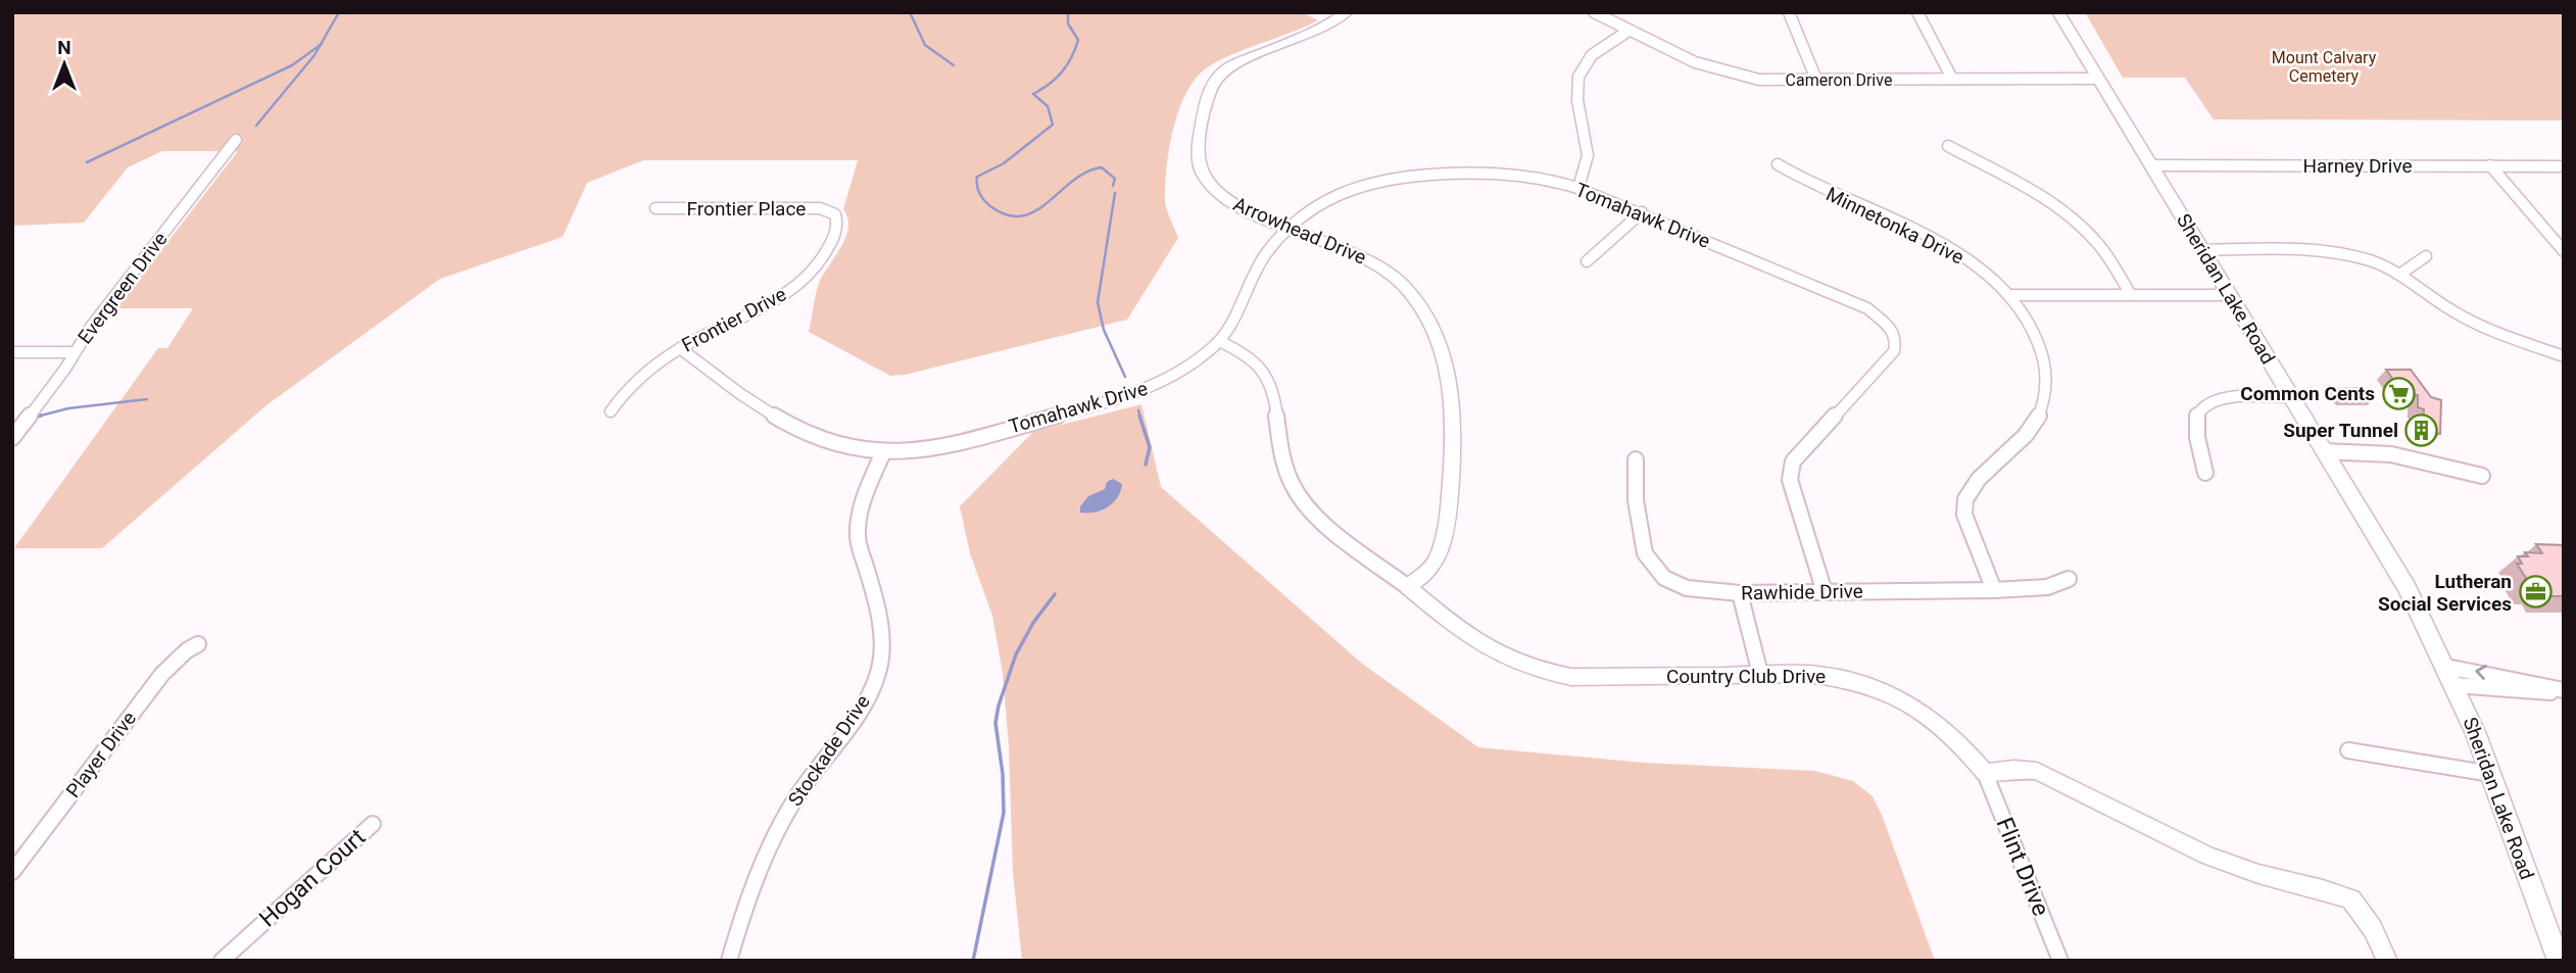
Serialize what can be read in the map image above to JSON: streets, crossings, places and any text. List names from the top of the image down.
{
  "streets": {
    "main road": ["Sheridan Lake Road"],
    "street": [
      "Cameron Drive",
      "Harney Drive",
      "Frontier Place",
      "Tomahawk Drive",
      "Minnetonka Drive",
      "Arrowhead Drive",
      "Evergreen Drive",
      "Frontier Drive",
      "Rawhide Drive",
      "Country Club Drive",
      "Stockade Drive",
      "Player Drive",
      "Flint Drive",
      "Hogan Court"
    ]
  },
  "crossings": [
    ["Cameron Drive", "Sheridan Lake Road"],
    ["Harney Drive", "Sheridan Lake Road"],
    ["Frontier Place", "Frontier Drive"],
    ["Tomahawk Drive", "Arrowhead Drive"],
    ["Tomahawk Drive", "Frontier Drive"],
    ["Tomahawk Drive", "Rawhide Drive"],
    ["Tomahawk Drive", "Country Club Drive"],
    ["Tomahawk Drive", "Stockade Drive"],
    ["Minnetonka Drive", "Rawhide Drive"],
    ["Arrowhead Drive", "Country Club Drive"],
    ["Country Club Drive", "Flint Drive"]
  ],
  "parks": ["Mount Calvary Cemetery"],
  "places": {
    "supermarket": ["Common Cents"],
    "building": ["Super Tunnel"],
    "office": ["Lutheran Social Services"]
  },
  "north": "top"
}
